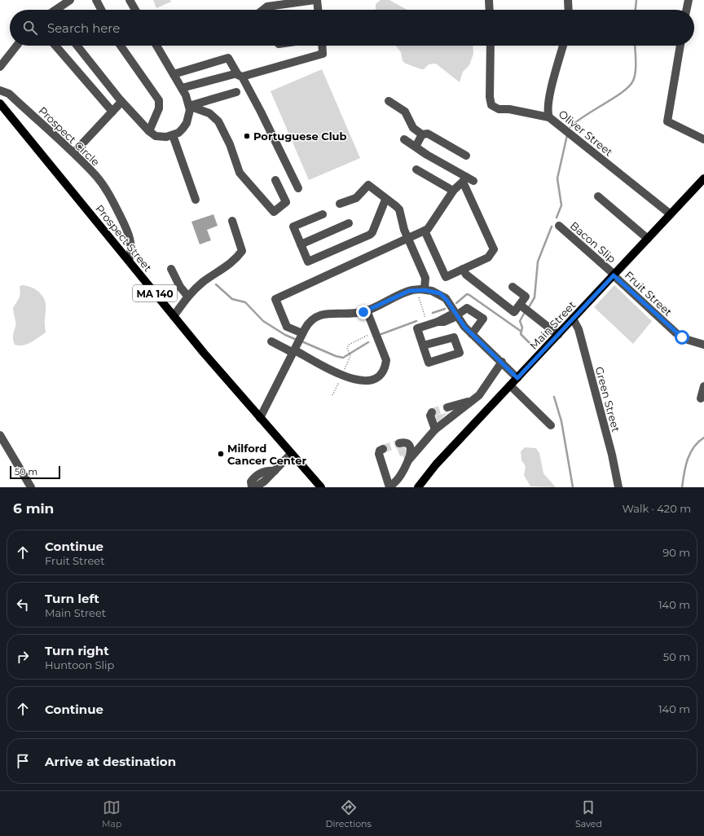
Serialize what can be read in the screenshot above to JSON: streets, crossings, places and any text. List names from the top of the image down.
{
  "streets": {
    "main road": ["Prospect Street", "MA 140", "Main Street"],
    "street": [
      "Oliver Street",
      "Prospect Circle",
      "Bacon Slip",
      "Fruit Street",
      "Green Street"
    ]
  },
  "crossings": [
    ["Oliver Street", "Main Street"],
    ["Prospect Circle", "Prospect Street"],
    ["Bacon Slip", "Fruit Street"],
    ["Bacon Slip", "Main Street"],
    ["Fruit Street", "Main Street"],
    ["Main Street", "Green Street"]
  ],
  "places": ["Portuguese Club", "Milford Cancer Center"],
  "scale_bar": "50 m",
  "page": {
    "search": "Search here",
    "scale": "50 m",
    "heading": ["6 min", "Walk · 420 m"],
    "list": [
      ["Continue", "Fruit Street", "90 m"],
      ["Turn left", "Main Street", "140 m"],
      ["Turn right", "Huntoon Slip", "50 m"],
      ["Continue", "140 m"],
      "Arrive at destination"
    ],
    "nav": ["Map", "Directions", "Saved"]
  }
}
